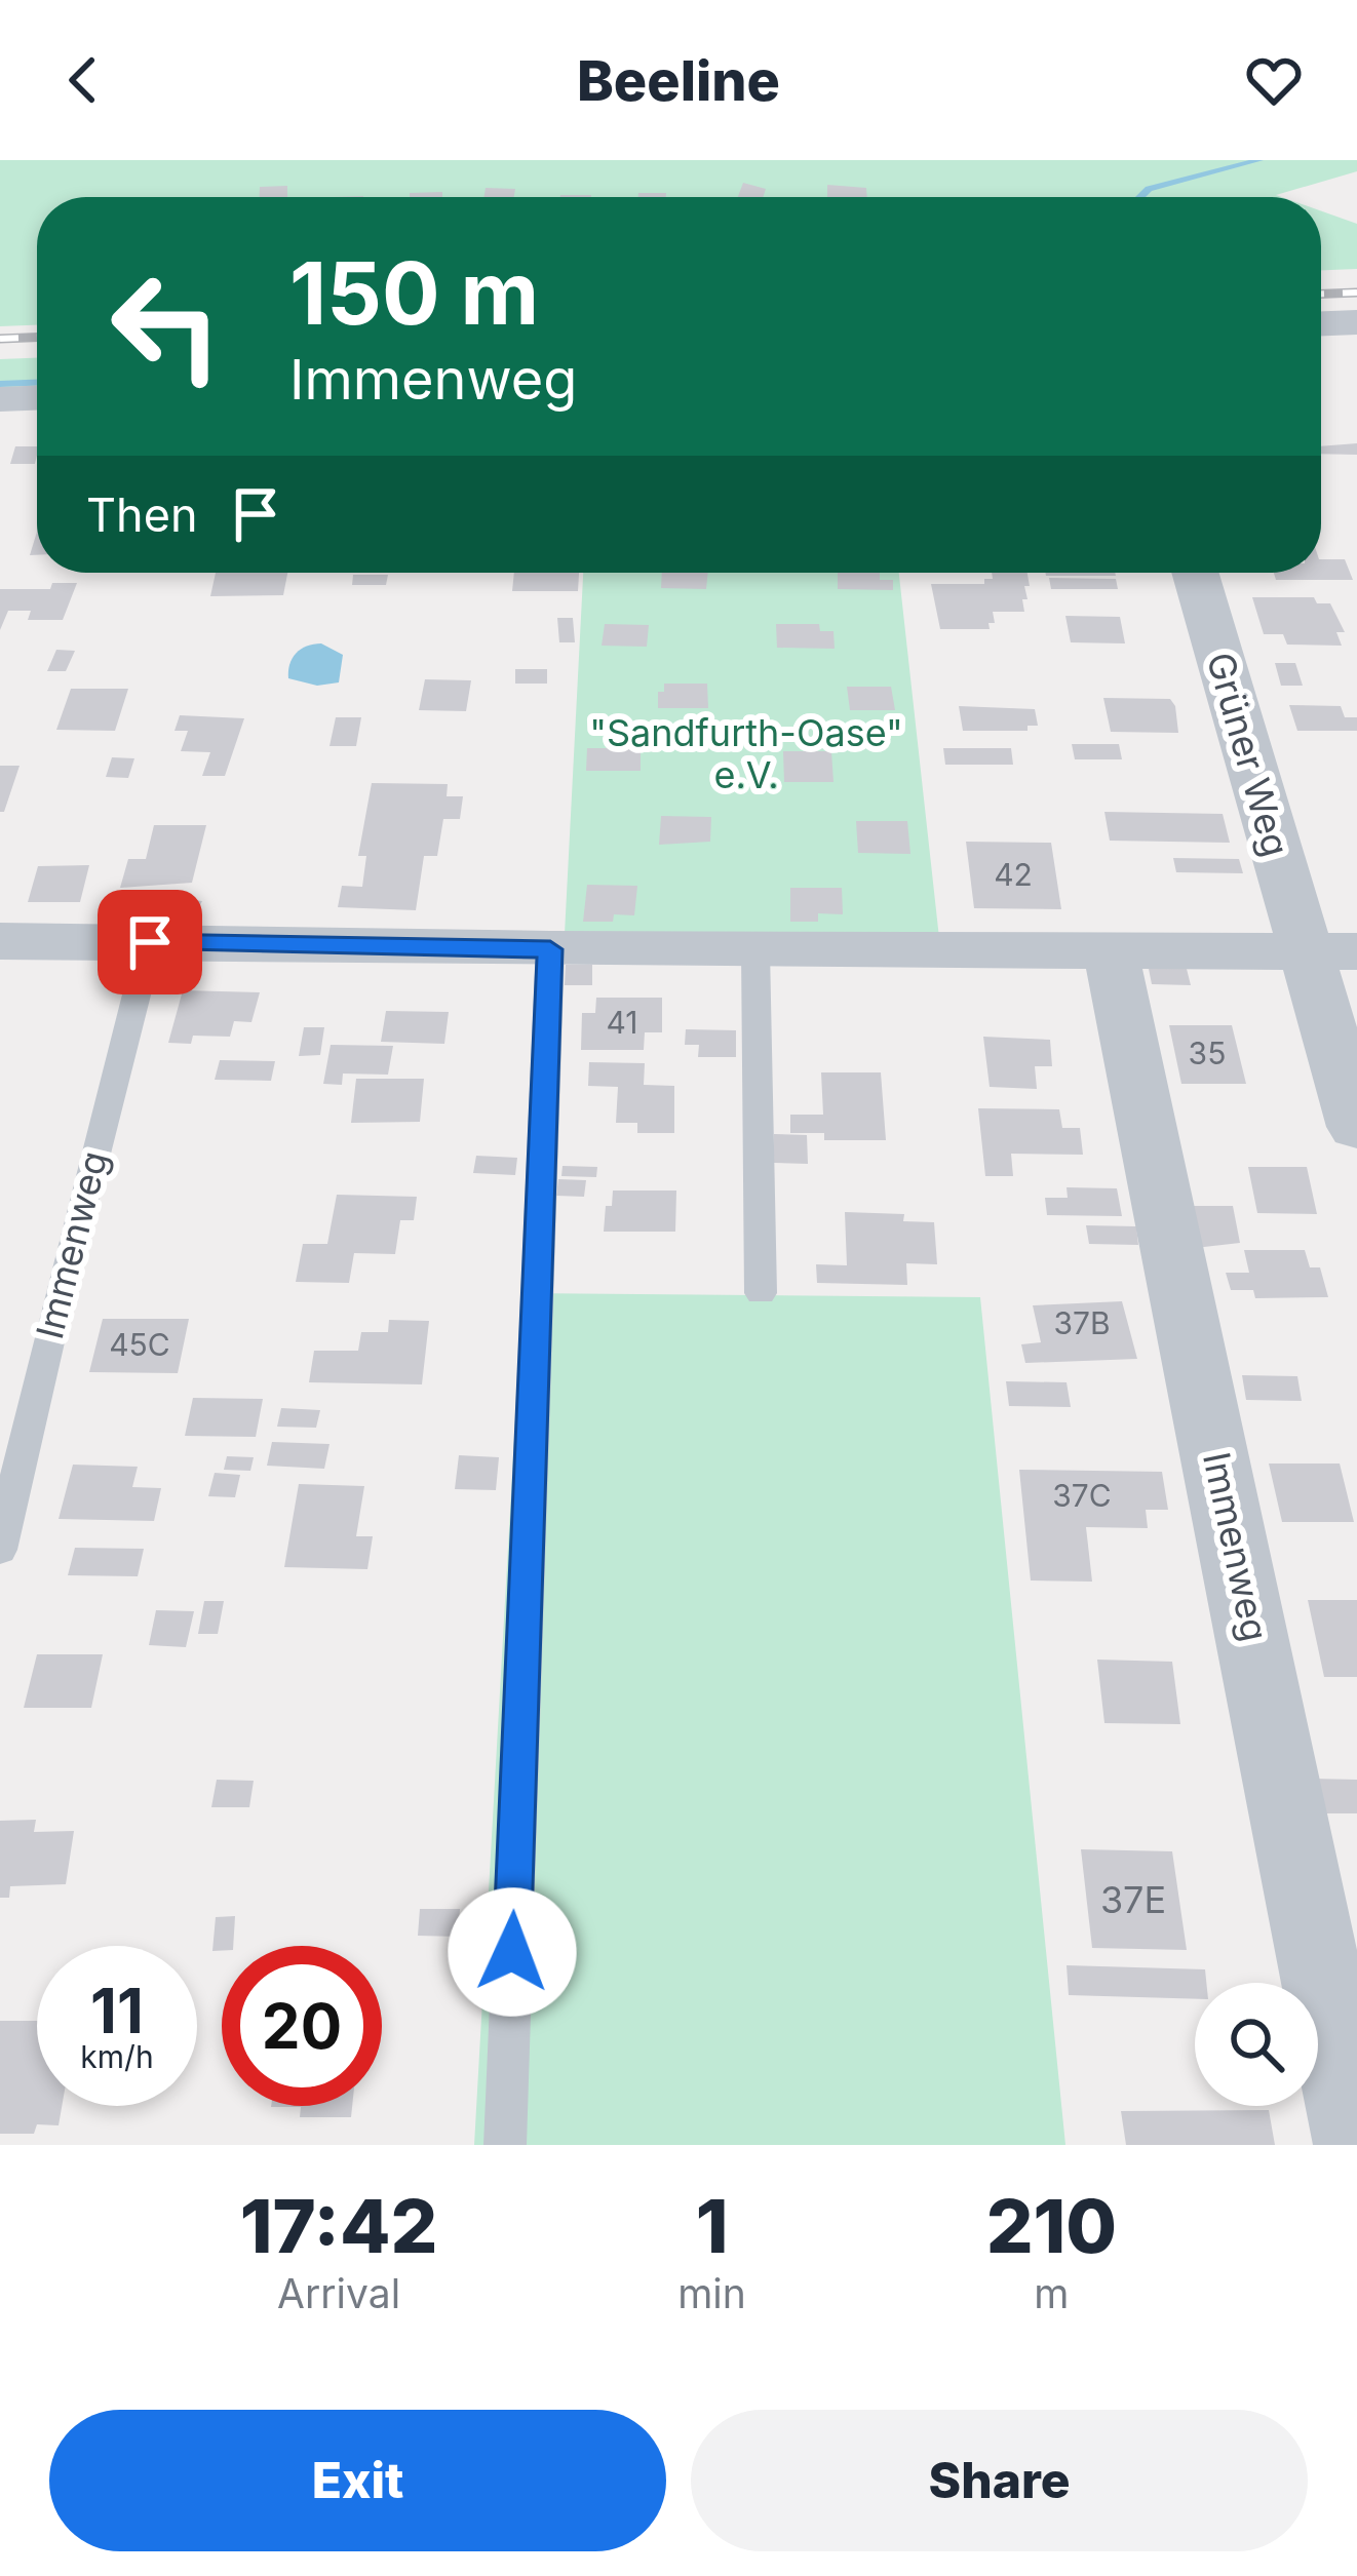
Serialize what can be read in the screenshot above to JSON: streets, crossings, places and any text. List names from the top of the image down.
{
  "streets": {
    "street": ["Grüner Weg", "Immenweg"]
  },
  "parks": ["\"Sandfurth-Oase\" e.V."],
  "house_numbers": [
    "42",
    "41",
    "35",
    "37B",
    "45C",
    "37C",
    "37E"
  ],
  "page": {
    "header": "Beeline",
    "turn": ["150 m", "Immenweg"],
    "then": "Then",
    "speed": "11 km/h",
    "limit": "20",
    "eta": [
      "17:42",
      "Arrival",
      "1",
      "min",
      "210",
      "m"
    ],
    "buttons": ["Exit", "Share"]
  }
}
